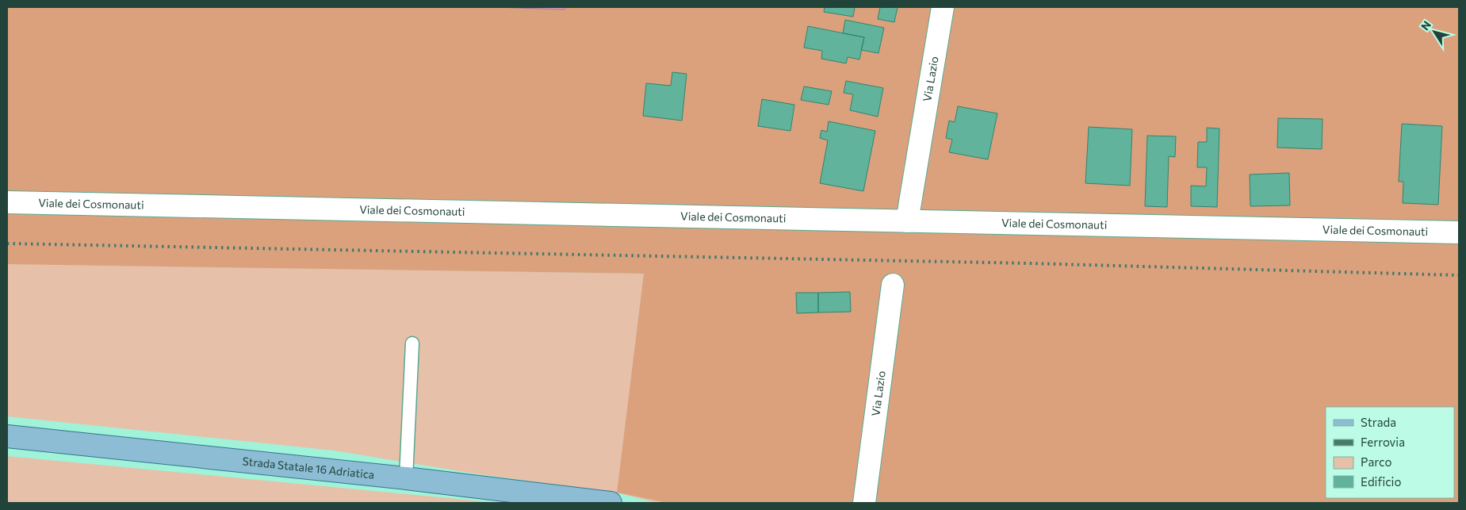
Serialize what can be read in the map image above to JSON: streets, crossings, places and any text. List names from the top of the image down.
{
  "streets": {
    "main road": ["Strada Statale 16 Adriatica"],
    "street": ["Via Lazio", "Viale dei Cosmonauti"]
  },
  "crossings": [
    ["Via Lazio", "Viale dei Cosmonauti"]
  ],
  "legend": [
    "Strada",
    "Ferrovia",
    "Parco",
    "Edificio"
  ],
  "north": "top left"
}
